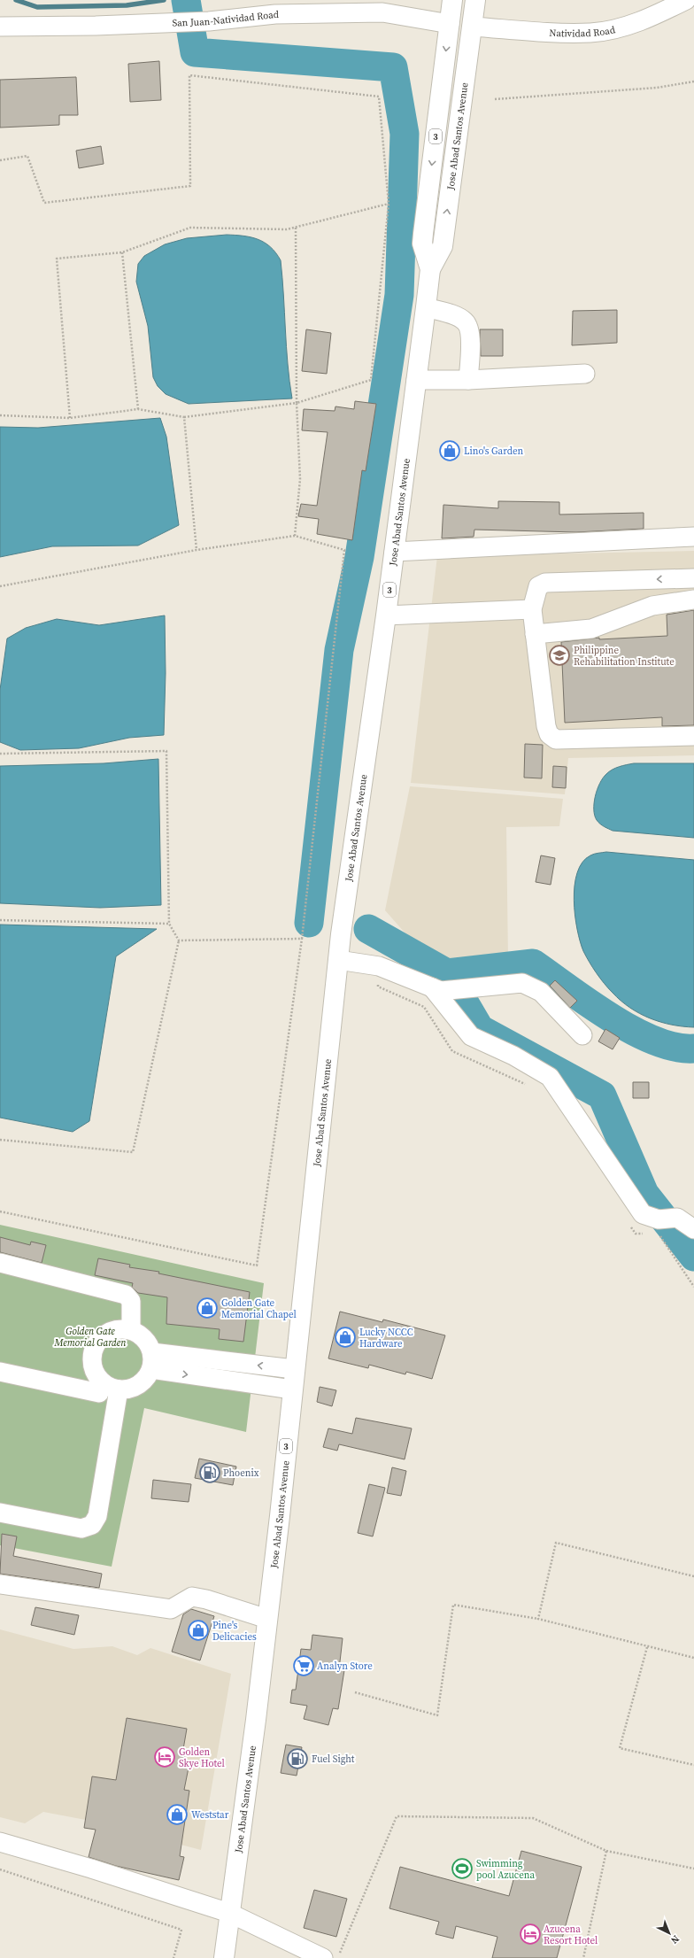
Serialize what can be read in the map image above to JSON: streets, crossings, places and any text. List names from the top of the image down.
{
  "streets": {
    "highway": ["3", "Jose Abad Santos Avenue"],
    "street": ["San Juan-Natividad Road", "Natividad Road"]
  },
  "crossings": [
    ["San Juan-Natividad Road", "Jose Abad Santos Avenue"],
    ["Natividad Road", "Jose Abad Santos Avenue"]
  ],
  "parks": ["Golden Gate Memorial Garden"],
  "places": {
    "shop": [
      "Lino's Garden",
      "Golden Gate Memorial Chapel",
      "Lucky NCCC Hardware",
      "Pine's Delicacies",
      "Weststar"
    ],
    "school or university": ["Philippine Rehabilitation Institute"],
    "fuel station": ["Phoenix", "Fuel Sight"],
    "supermarket": ["Analyn Store"],
    "hotel": ["Golden Skye Hotel", "Azucena Resort Hotel"],
    "sports": ["Swimming pool Azucena"]
  },
  "north": "bottom right"
}
